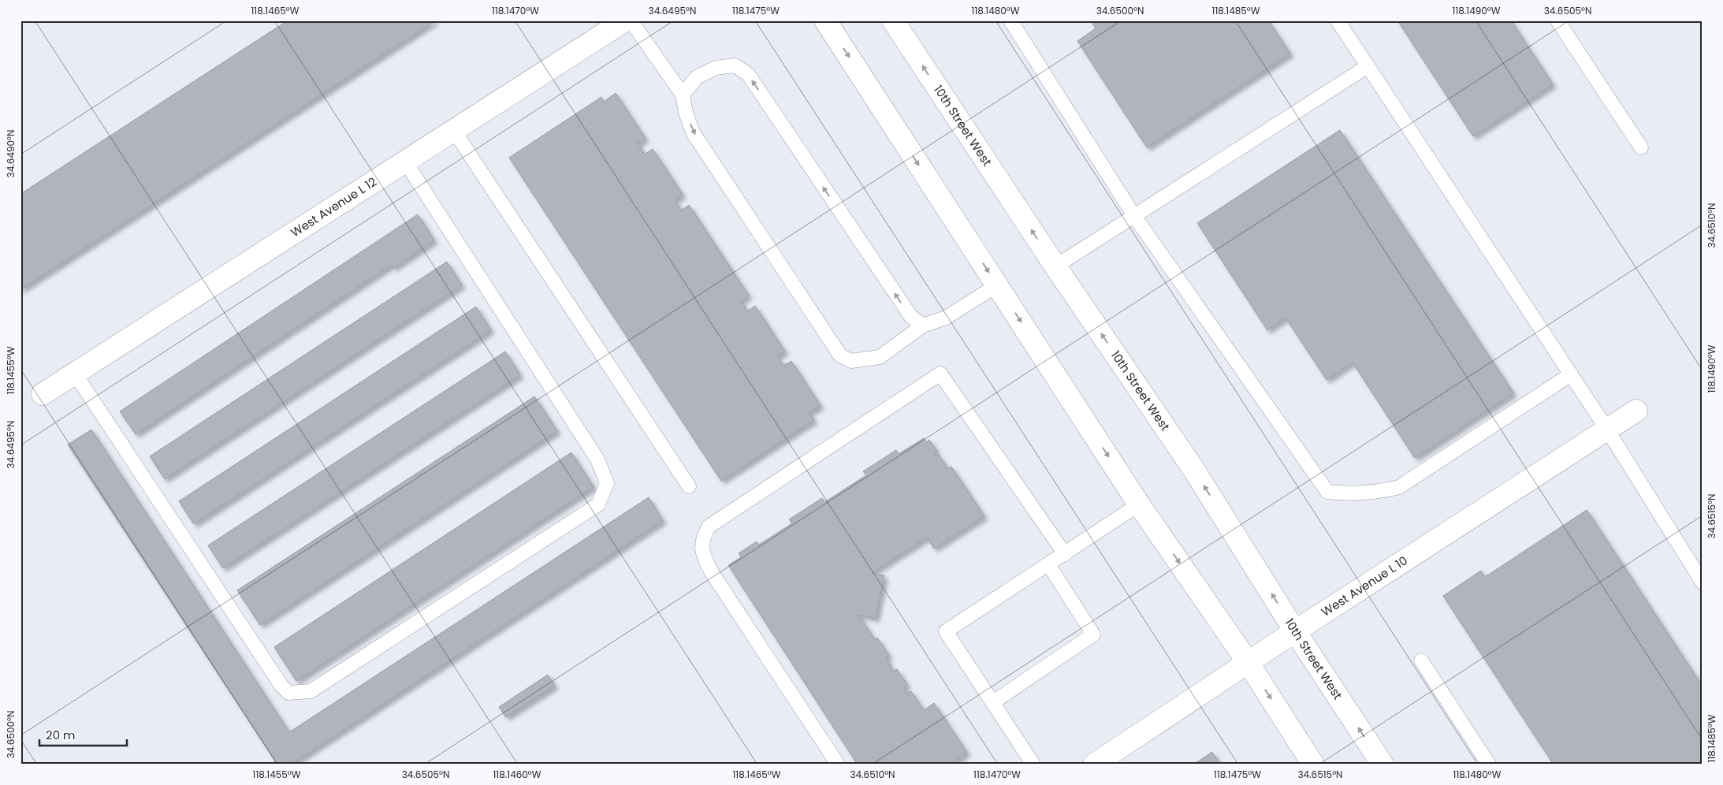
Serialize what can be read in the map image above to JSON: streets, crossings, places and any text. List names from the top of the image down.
{
  "streets": {
    "main road": ["10th Street West", "West Avenue L 12", "West Avenue L 10"]
  },
  "crossings": [
    ["10th Street West", "West Avenue L 10"]
  ],
  "scale_bar": "20 m",
  "coordinates": [
    "118.1465°W",
    "118.1470°W",
    "34.6495°N",
    "118.1475°W",
    "118.1480°W",
    "34.6500°N",
    "118.1485°W",
    "118.1490°W",
    "34.6505°N",
    "34.6490°N",
    "34.6510°N",
    "118.1455°W",
    "34.6515°N",
    "118.1460°W"
  ]
}
